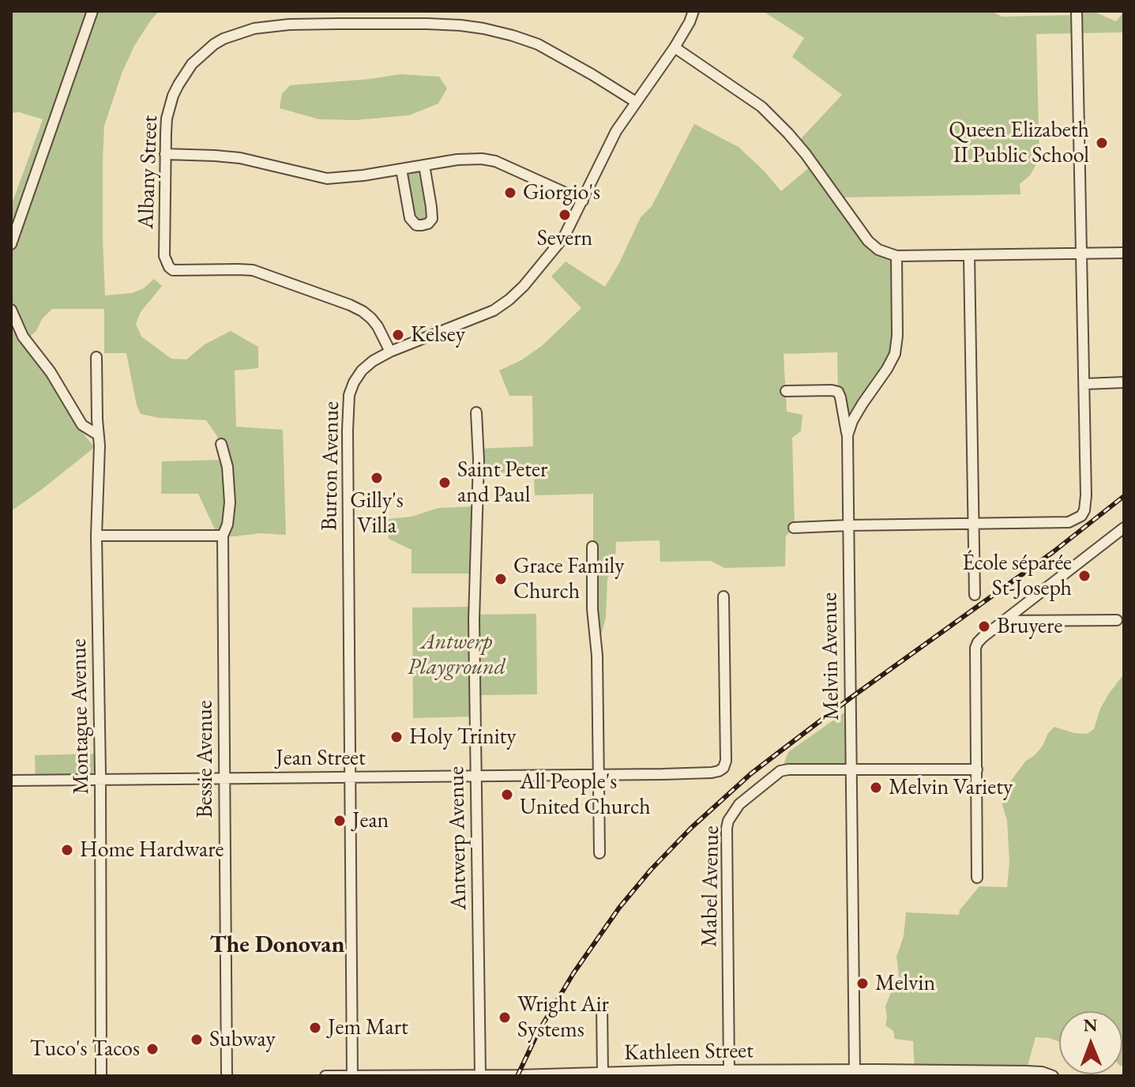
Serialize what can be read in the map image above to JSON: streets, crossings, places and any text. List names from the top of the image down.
{
  "streets": {
    "street": [
      "Albany Street",
      "Burton Avenue",
      "Melvin Avenue",
      "Montague Avenue",
      "Jean Street",
      "Bessie Avenue",
      "Antwerp Avenue",
      "Mabel Avenue",
      "Kathleen Street"
    ]
  },
  "crossings": [
    ["Albany Street", "Burton Avenue"],
    ["Burton Avenue", "Jean Street"],
    ["Burton Avenue", "Kathleen Street"],
    ["Melvin Avenue", "Mabel Avenue"],
    ["Melvin Avenue", "Kathleen Street"],
    ["Montague Avenue", "Jean Street"],
    ["Jean Street", "Bessie Avenue"],
    ["Jean Street", "Antwerp Avenue"],
    ["Antwerp Avenue", "Kathleen Street"],
    ["Mabel Avenue", "Kathleen Street"]
  ],
  "districts": ["The Donovan"],
  "parks": ["Antwerp Playground"],
  "places": [
    "Queen Elizabeth II Public School",
    "Giorgio's",
    "Severn",
    "Kelsey",
    "Gilly's Villa",
    "Saint Peter and Paul",
    "École séparée St-Joseph",
    "Grace Family Church",
    "Bruyere",
    "Holy Trinity",
    "Melvin Variety",
    "All People's United Church",
    "Jean",
    "Home Hardware",
    "Melvin",
    "Wright Air Systems",
    "Jem Mart",
    "Subway",
    "Tuco's Tacos"
  ],
  "north": "top"
}
